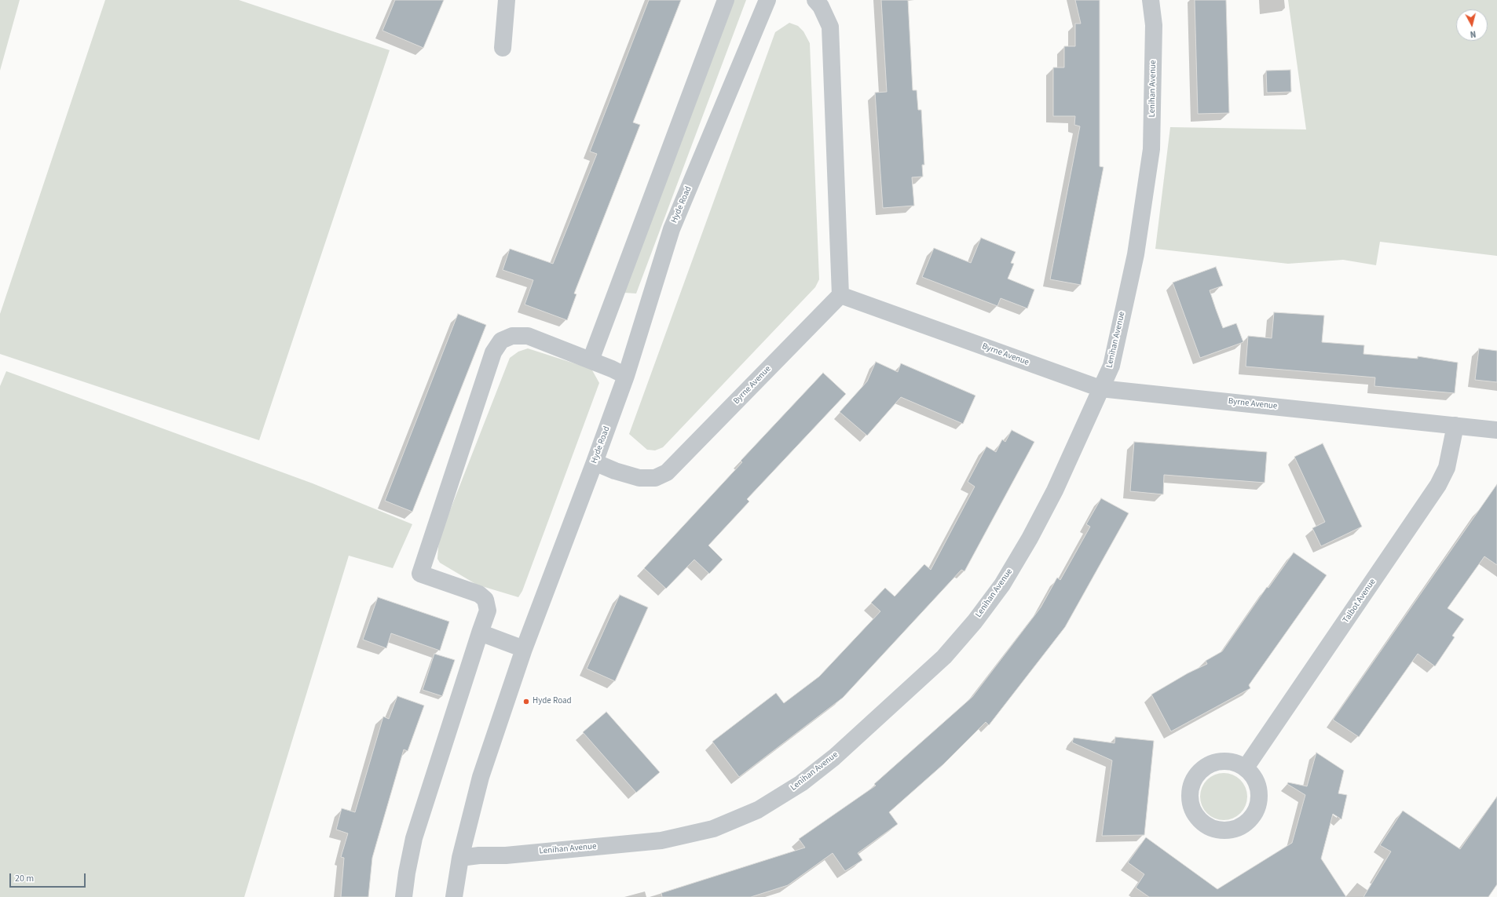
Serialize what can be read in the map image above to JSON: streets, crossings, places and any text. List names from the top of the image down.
{
  "streets": {
    "street": [
      "Lenihan Avenue",
      "Hyde Road",
      "Byrne Avenue",
      "Talbot Avenue"
    ]
  },
  "crossings": [
    ["Lenihan Avenue", "Hyde Road"],
    ["Lenihan Avenue", "Byrne Avenue"],
    ["Hyde Road", "Byrne Avenue"],
    ["Byrne Avenue", "Talbot Avenue"]
  ],
  "places": ["Hyde Road"],
  "scale_bar": "20 m",
  "north": "bottom"
}
